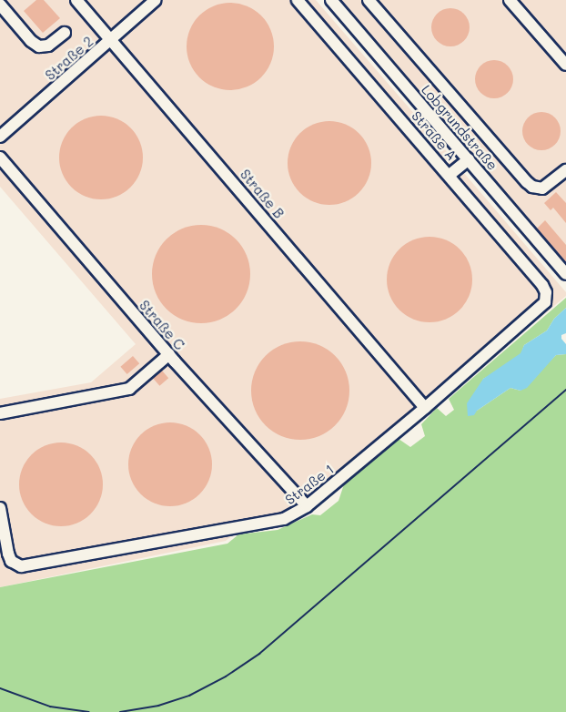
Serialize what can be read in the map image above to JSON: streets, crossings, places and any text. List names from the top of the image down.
{
  "streets": {
    "street": [
      "Straße 2",
      "Lobgrundstraße",
      "Straße A",
      "Straße B",
      "Straße C",
      "Straße 1"
    ]
  },
  "crossings": [
    ["Straße 2", "Straße B"],
    ["Straße A", "Straße 1"],
    ["Straße B", "Straße 1"],
    ["Straße C", "Straße 1"]
  ]
}
